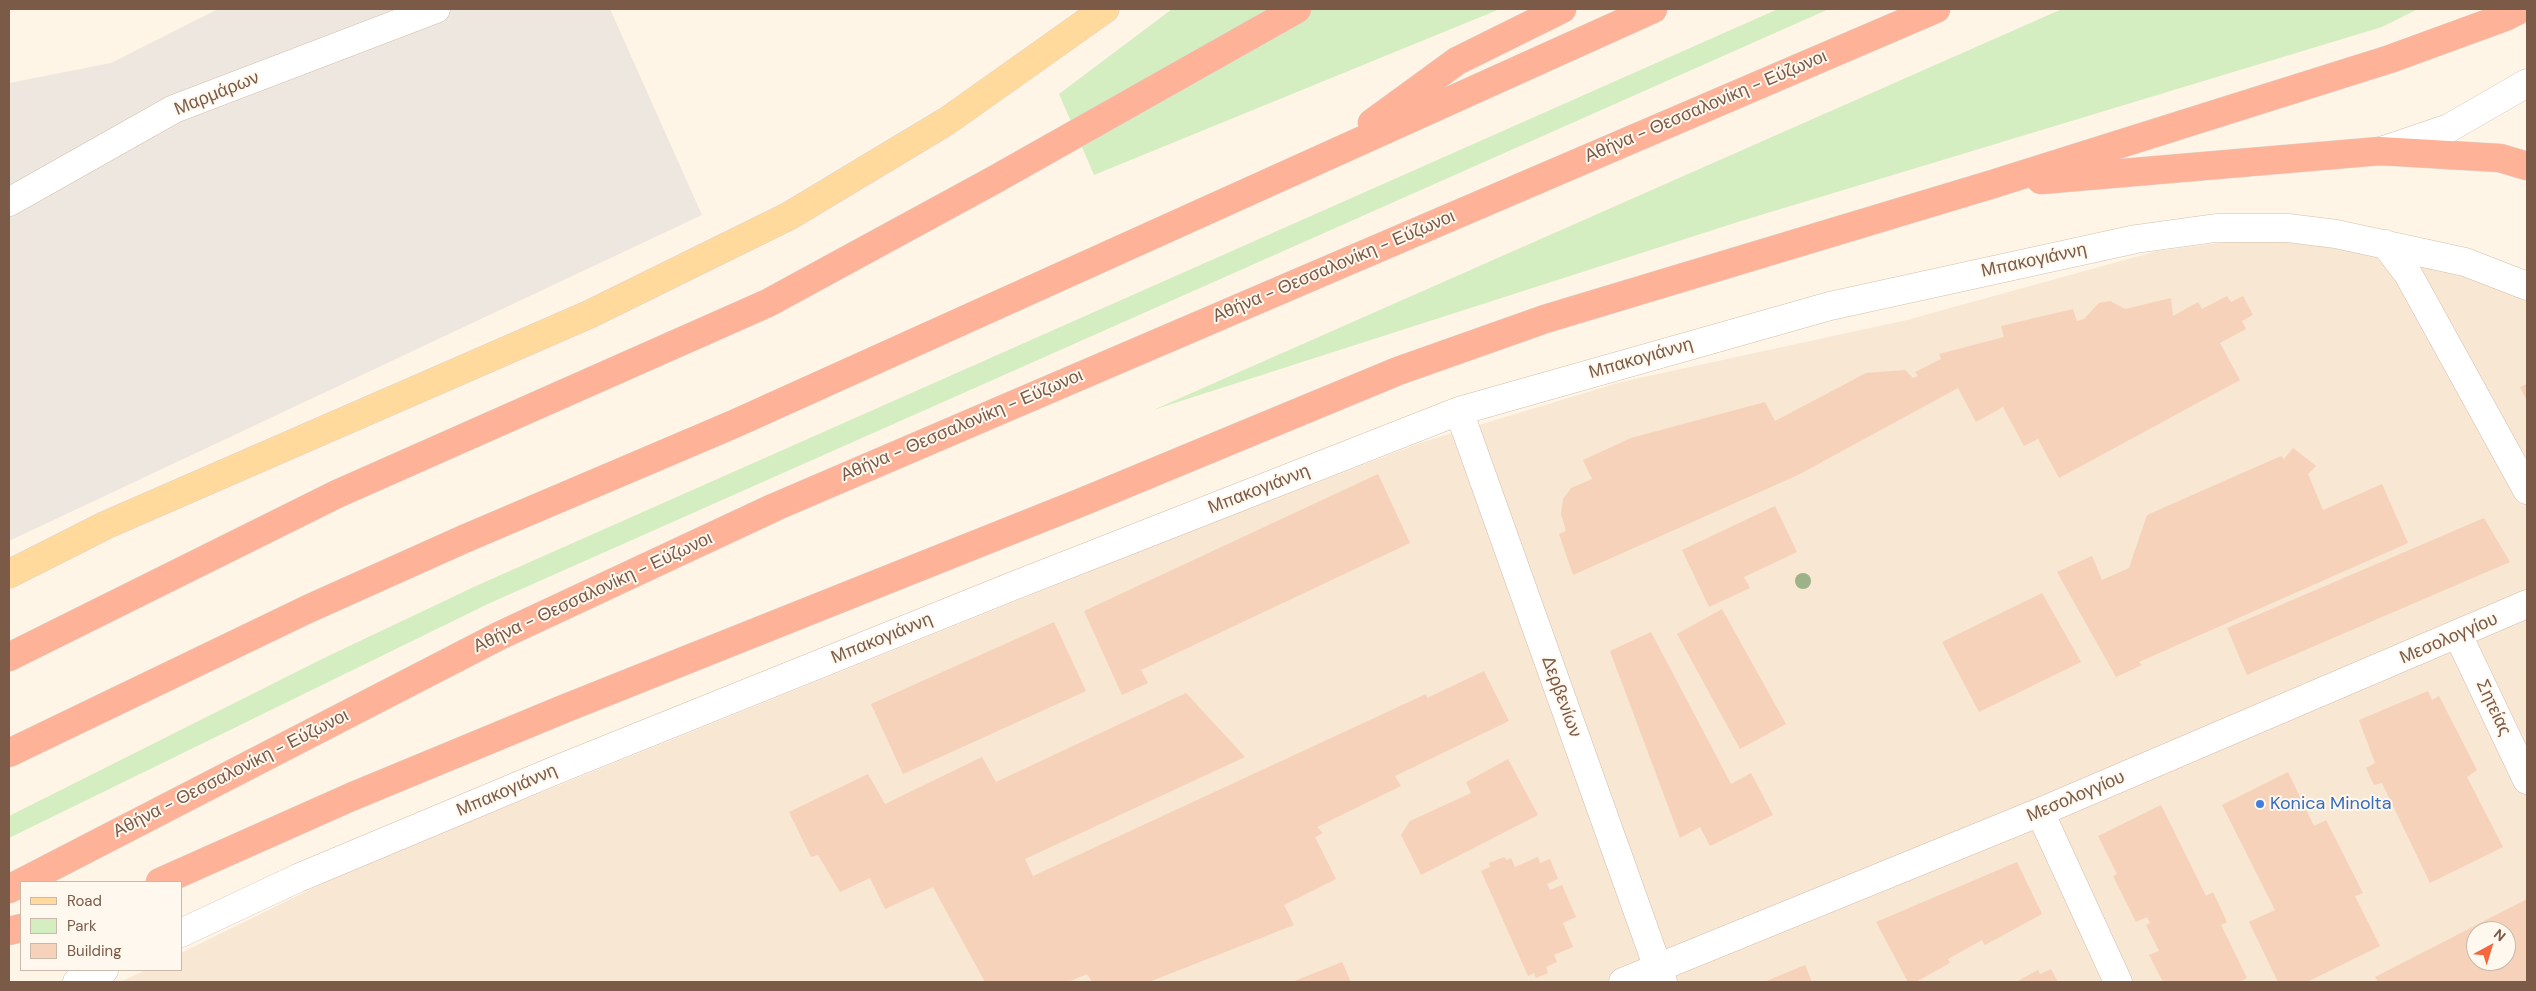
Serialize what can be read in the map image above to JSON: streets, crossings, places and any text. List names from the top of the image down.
{
  "streets": {
    "highway": ["Αθήνα - Θεσσαλονίκη - Εύζωνοι"],
    "street": [
      "Μαρμάρων",
      "Μπακογιάννη",
      "Μεσολογγίου",
      "Δερβενίων",
      "Σητείας"
    ]
  },
  "crossings": [
    ["Μπακογιάννη", "Δερβενίων"],
    ["Μεσολογγίου", "Δερβενίων"],
    ["Μεσολογγίου", "Σητείας"]
  ],
  "places": ["Konica Minolta"],
  "legend": ["Road", "Park", "Building"],
  "north": "top right"
}
